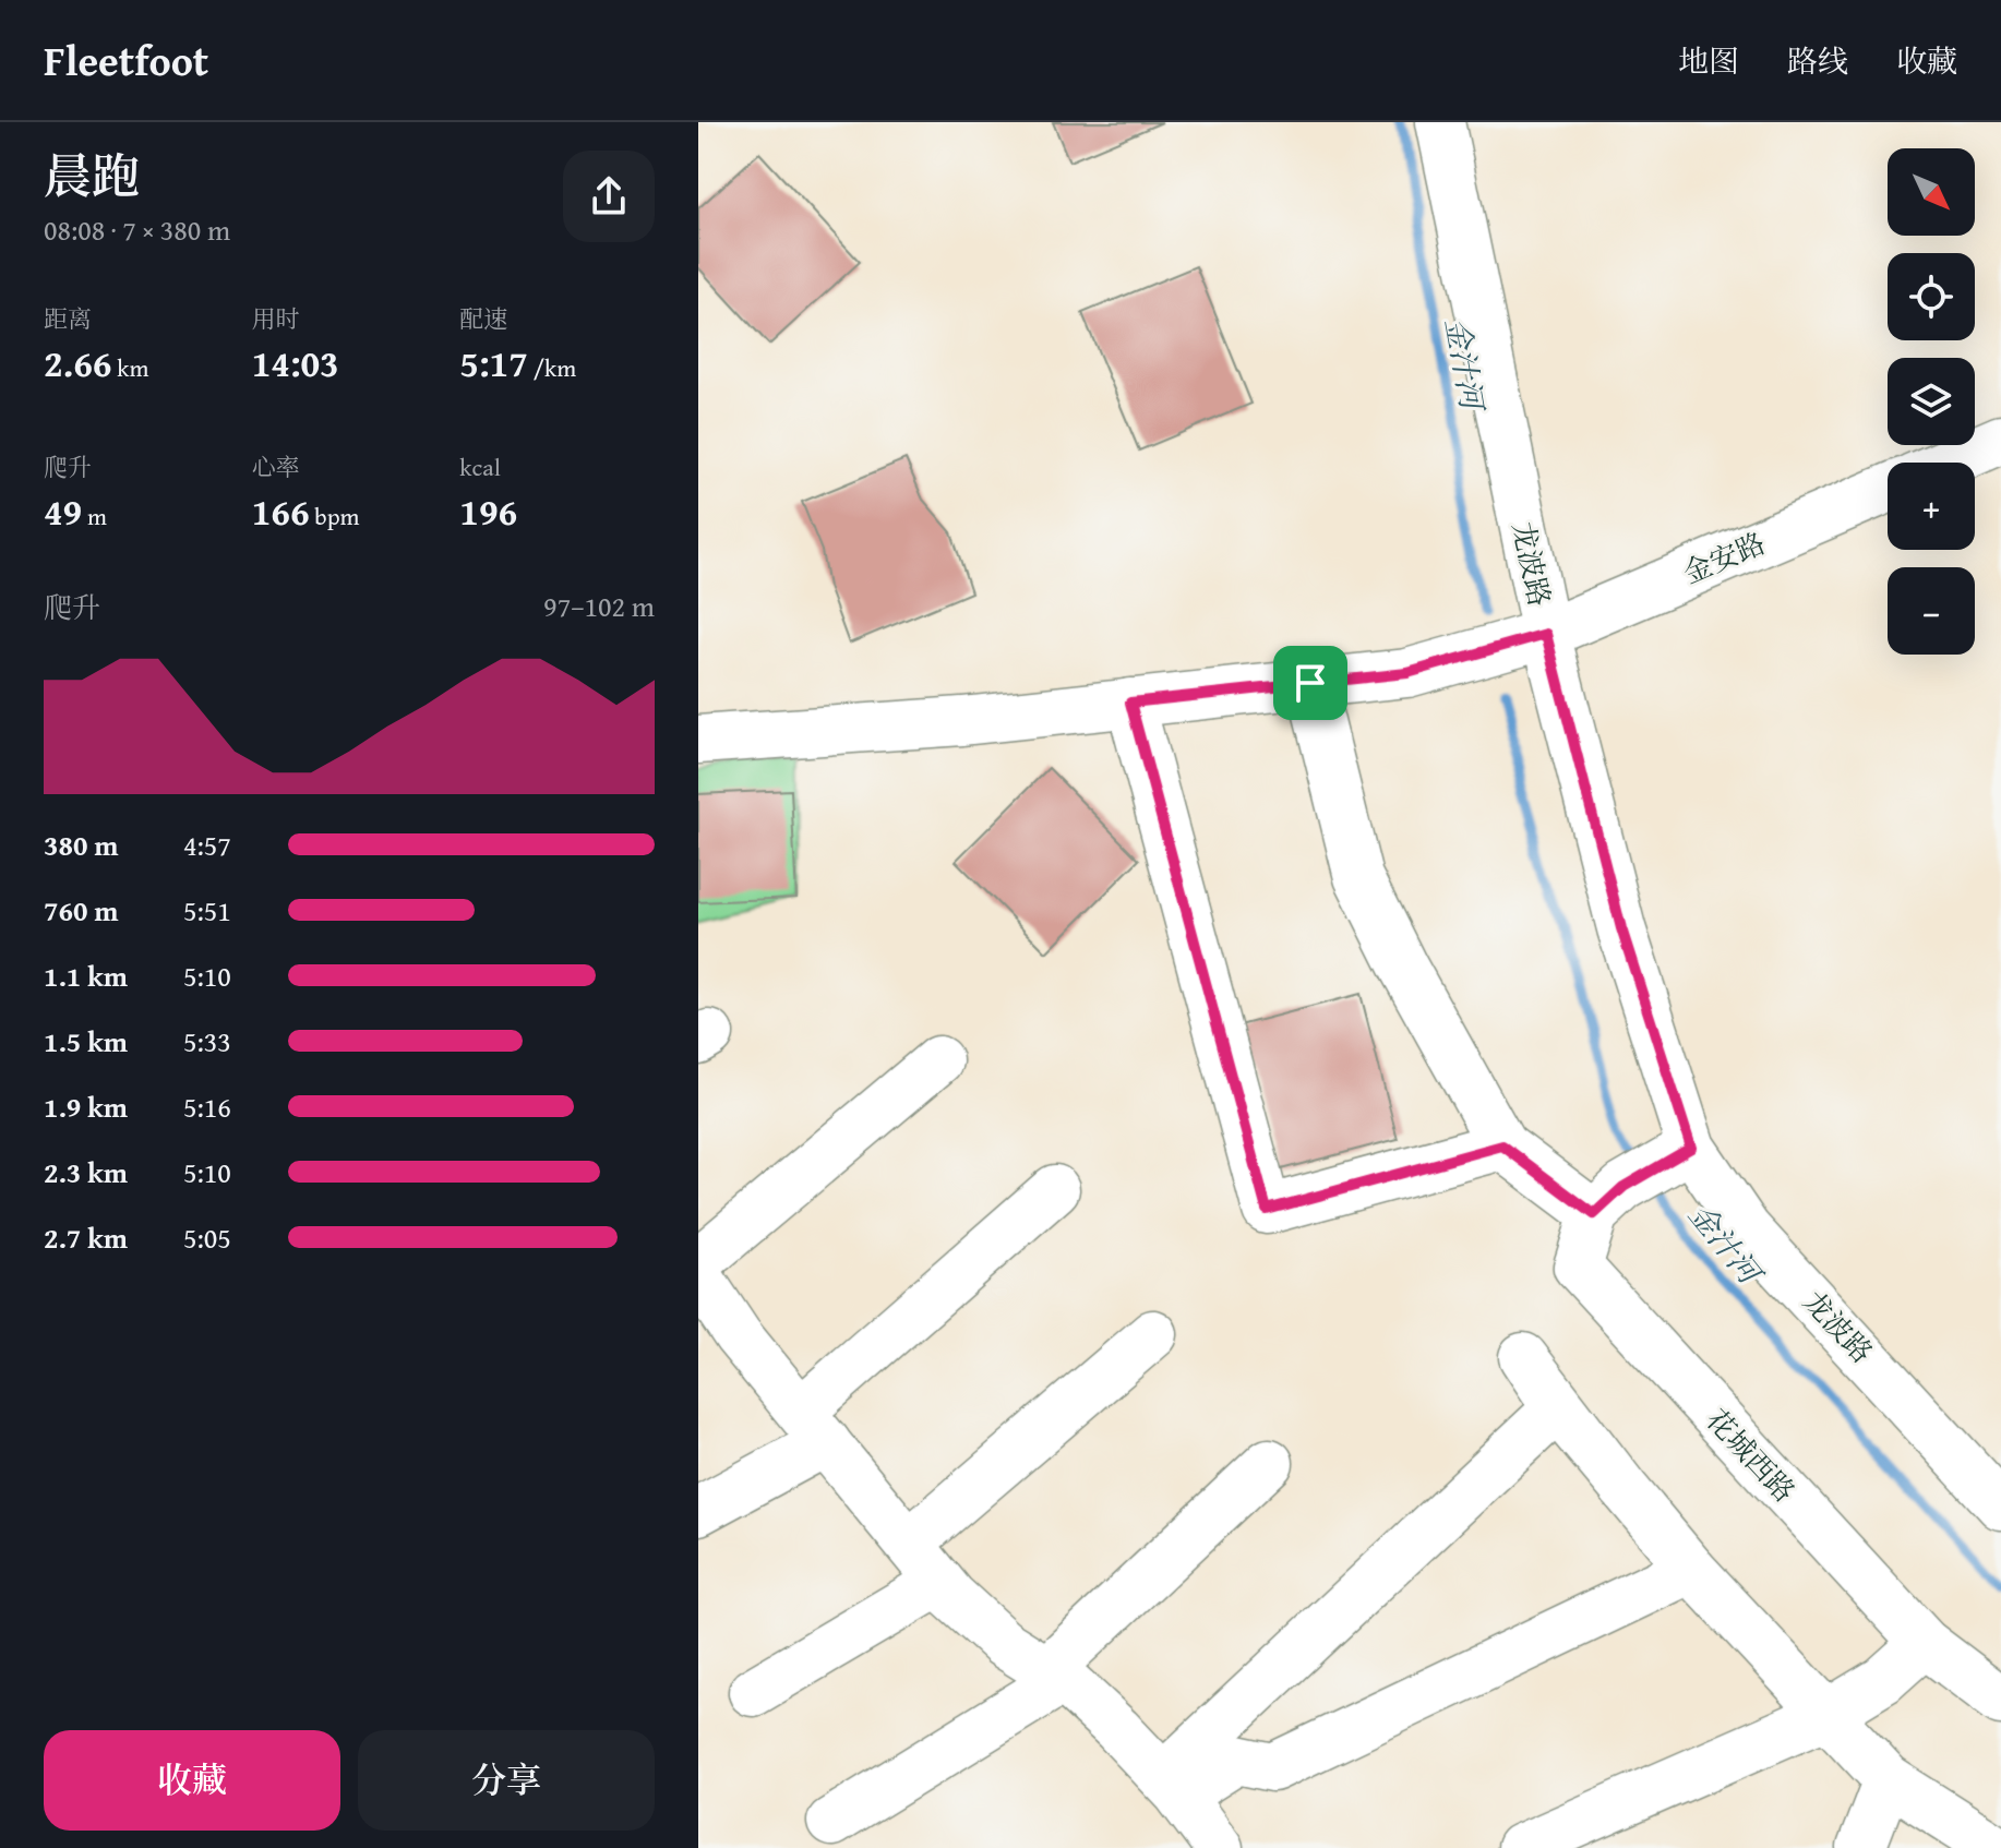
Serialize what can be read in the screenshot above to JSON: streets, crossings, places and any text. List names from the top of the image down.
{
  "streets": {
    "street": ["金安路", "龙波路", "花城西路"]
  },
  "crossings": [
    ["金安路", "龙波路"]
  ],
  "water": ["金汁河"],
  "north": "bottom right",
  "page": {
    "header": "Fleetfoot",
    "nav": ["地图", "路线", "收藏"],
    "heading": ["晨跑", "08:08 · 7 × 380 m"],
    "map_buttons": ["+", "−"],
    "stats": [
      ["距离", "2.66 km"],
      ["用时", "14:03"],
      ["配速", "5:17 /km"],
      ["爬升", "49 m"],
      ["心率", "166 bpm"],
      ["kcal", "196"]
    ],
    "chart": ["爬升", "97–102 m"],
    "list": [
      {
        "name": "380 m",
        "note": "4:57"
      },
      {
        "name": "760 m",
        "note": "5:51"
      },
      {
        "name": "1.1 km",
        "note": "5:10"
      },
      {
        "name": "1.5 km",
        "note": "5:33"
      },
      {
        "name": "1.9 km",
        "note": "5:16"
      },
      {
        "name": "2.3 km",
        "note": "5:10"
      },
      {
        "name": "2.7 km",
        "note": "5:05"
      }
    ],
    "buttons": ["收藏", "分享"]
  }
}
